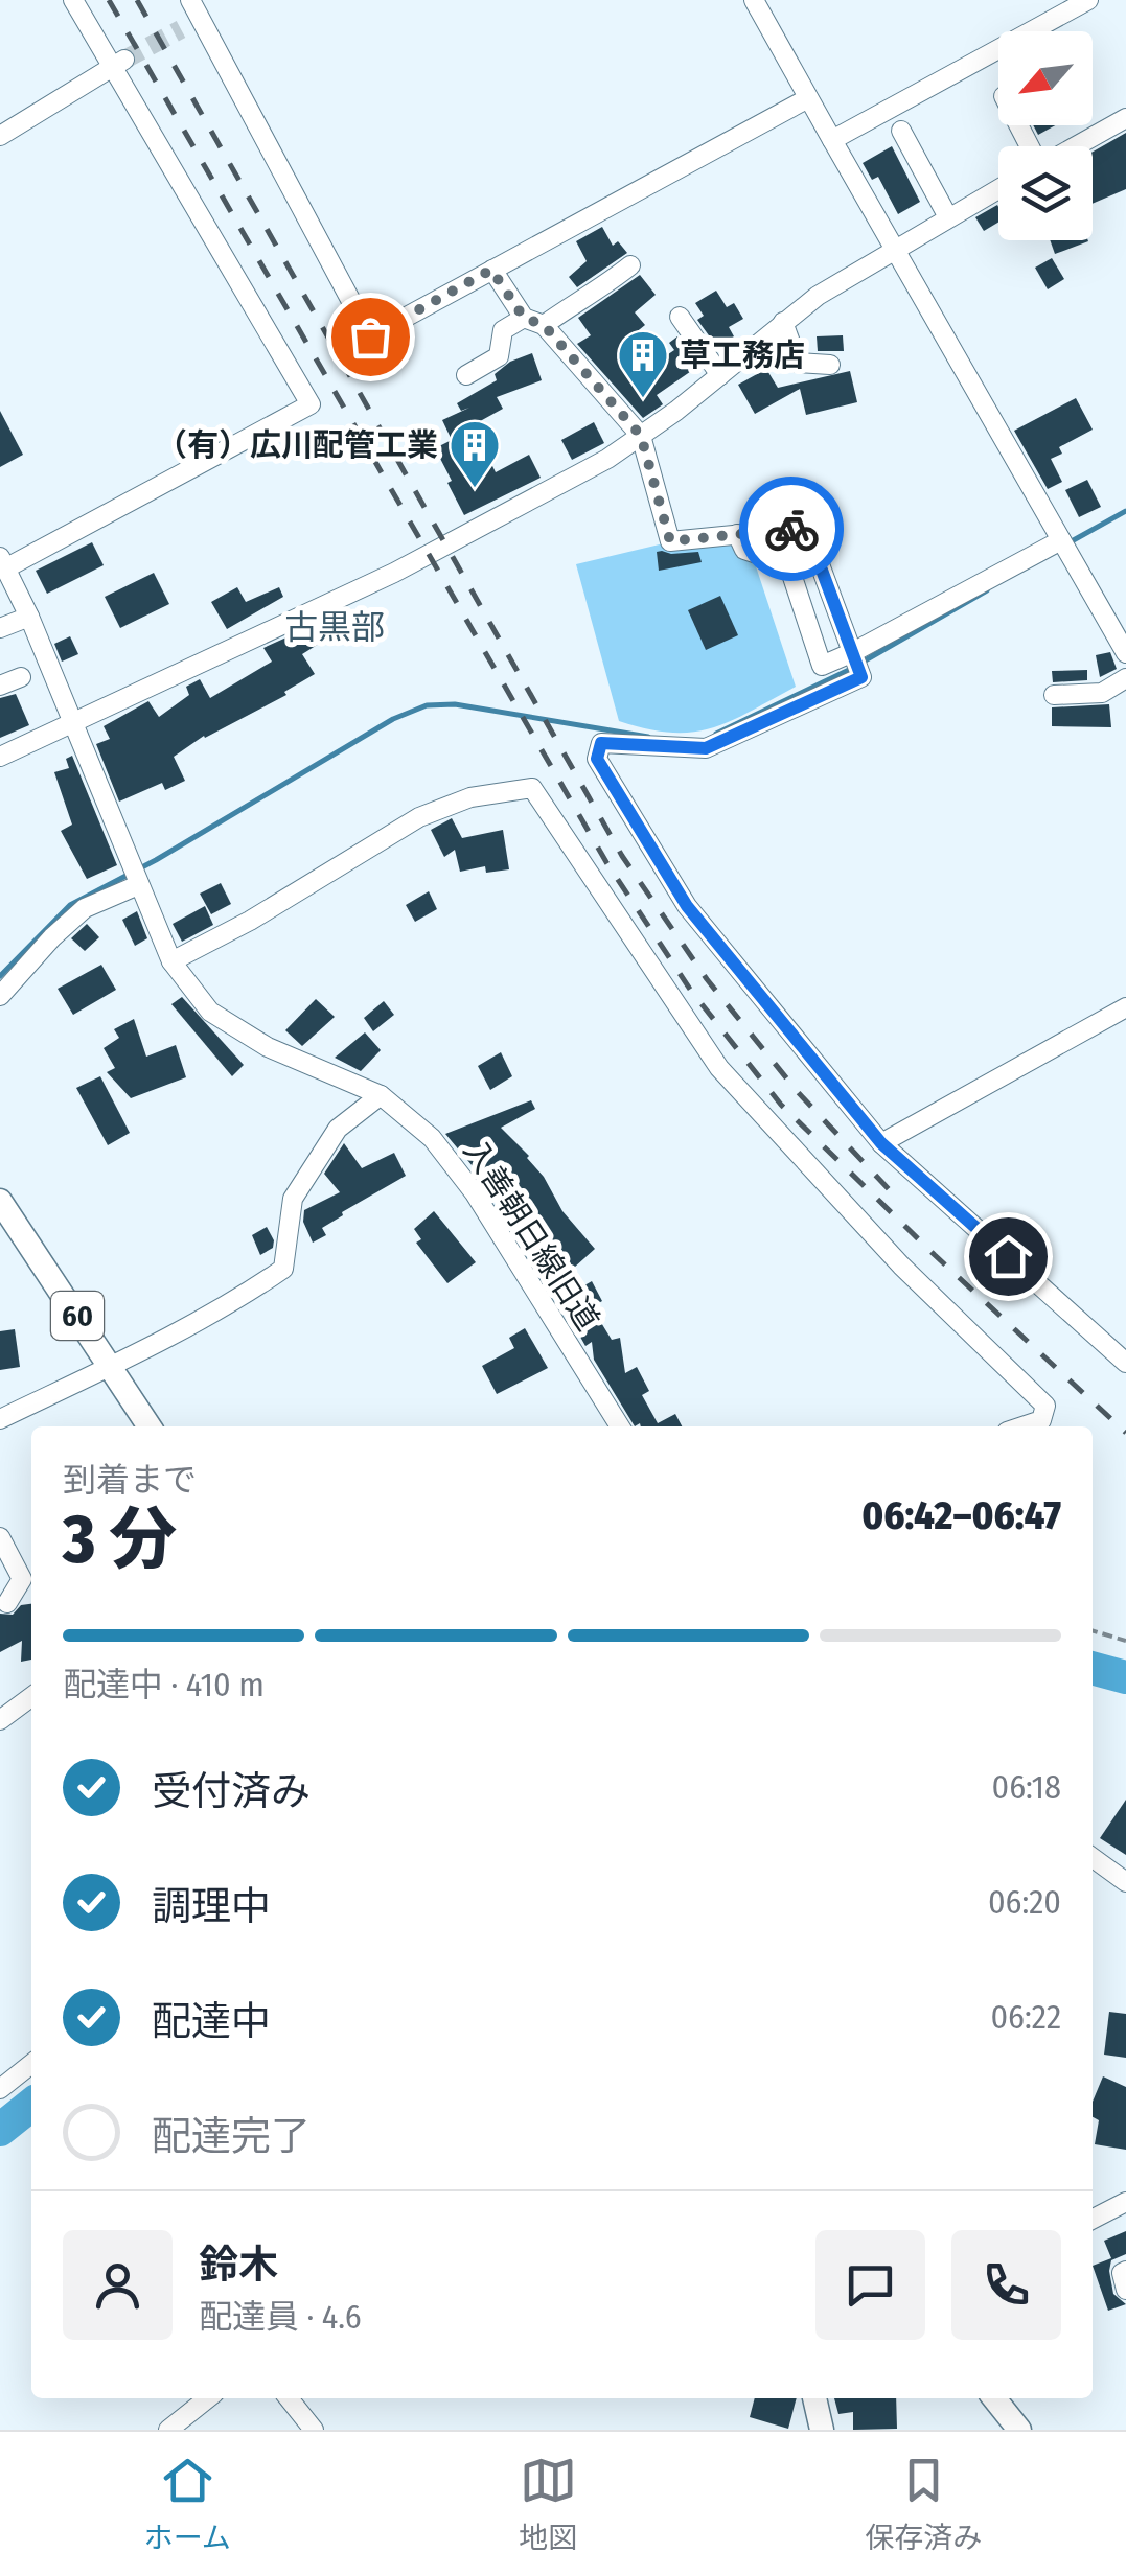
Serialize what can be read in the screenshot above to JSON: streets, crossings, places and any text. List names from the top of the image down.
{
  "streets": {
    "main road": ["60"],
    "street": ["入善朝日線旧道"]
  },
  "districts": ["古黒部"],
  "places": {
    "building": ["草工務店", "（有）広川配管工業"]
  },
  "north": "bottom left",
  "page": {
    "heading": ["3 分", "到着まで", "06:42–06:47"],
    "panel": ["鈴木", "配達員 · 4.6"],
    "bar": "配達中 · 410 m",
    "list": [
      ["受付済み", "06:18"],
      ["調理中", "06:20"],
      ["配達中", "06:22"],
      "配達完了"
    ],
    "tabs": ["ホーム", "地図", "保存済み"]
  }
}
